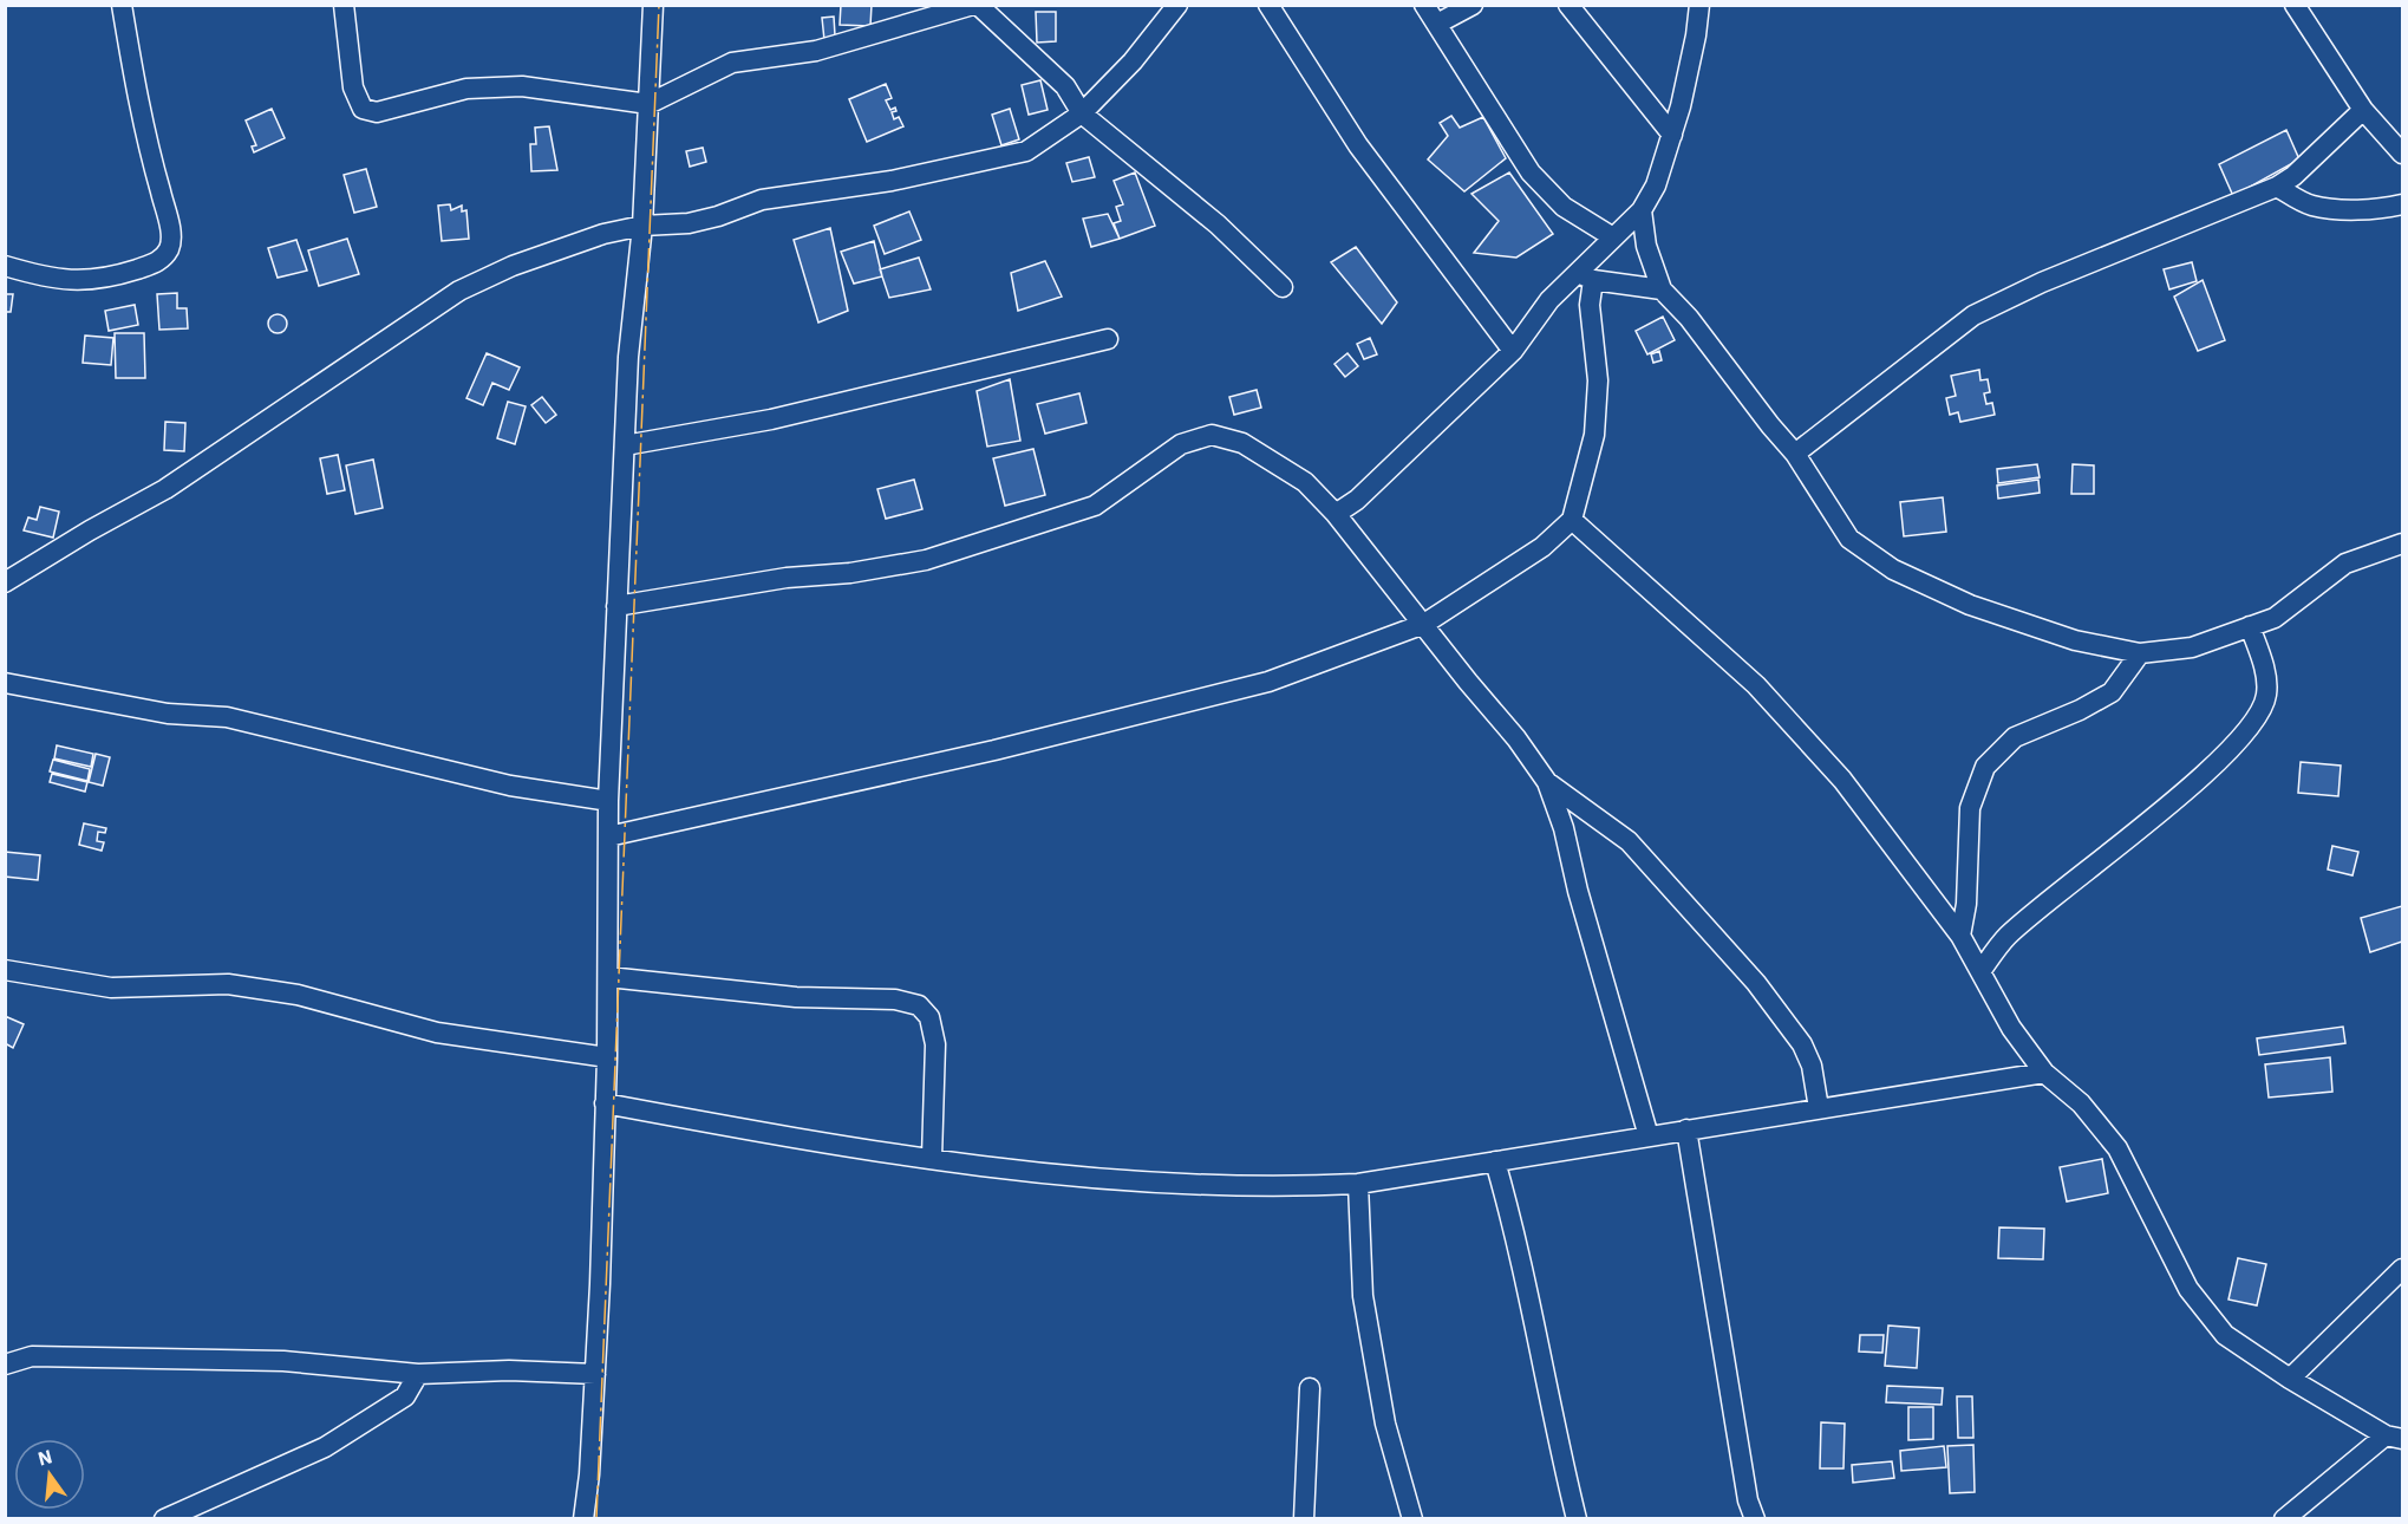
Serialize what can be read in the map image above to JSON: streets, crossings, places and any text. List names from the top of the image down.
{
  "north": "top"
}
